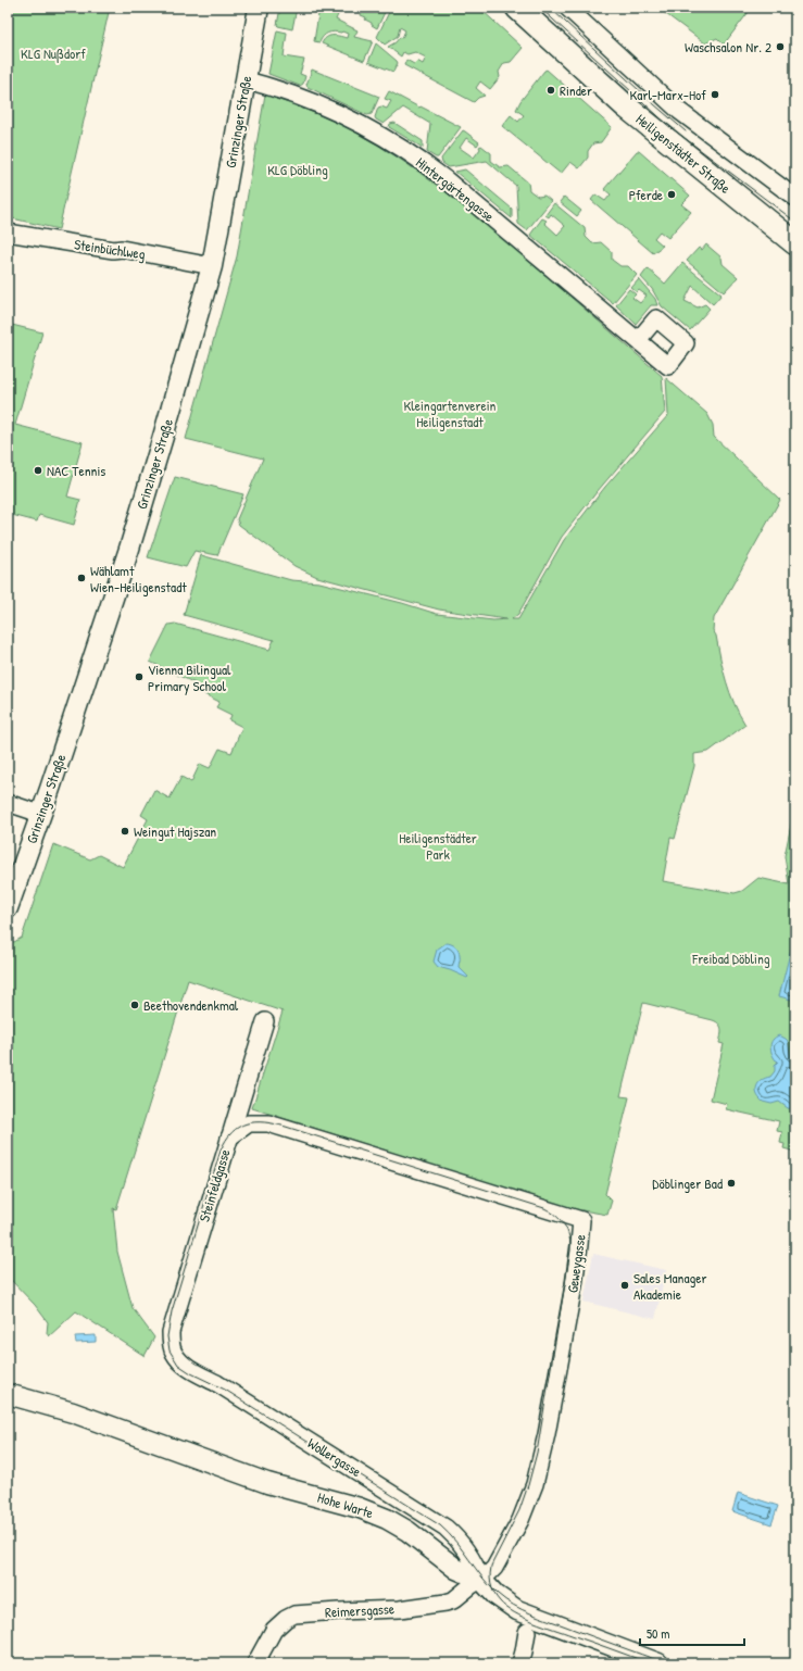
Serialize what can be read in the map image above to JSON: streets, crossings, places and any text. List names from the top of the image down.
{
  "streets": {
    "main road": ["Heiligenstädter Straße"],
    "street": [
      "Grinzinger Straße",
      "Hintergärtengasse",
      "Steinbüchlweg",
      "Steinfeldgasse",
      "Geweygasse",
      "Wollergasse",
      "Hohe Warte",
      "Reimersgasse"
    ]
  },
  "crossings": [
    ["Grinzinger Straße", "Hintergärtengasse"],
    ["Grinzinger Straße", "Steinbüchlweg"],
    ["Steinfeldgasse", "Geweygasse"],
    ["Steinfeldgasse", "Wollergasse"],
    ["Geweygasse", "Wollergasse"],
    ["Geweygasse", "Hohe Warte"],
    ["Geweygasse", "Reimersgasse"],
    ["Wollergasse", "Hohe Warte"],
    ["Wollergasse", "Reimersgasse"],
    ["Hohe Warte", "Reimersgasse"]
  ],
  "parks": [
    "KLG Nußdorf",
    "KLG Döbling",
    "Kleingartenverein Heiligenstadt",
    "Heiligenstädter Park",
    "Freibad Döbling"
  ],
  "places": [
    "Waschsalon Nr. 2",
    "Rinder",
    "Karl-Marx-Hof",
    "Pferde",
    "NAC Tennis",
    "Wählamt Wien-Heiligenstadt",
    "Vienna Bilingual Primary School",
    "Weingut Hajszan",
    "Beethovendenkmal",
    "Döblinger Bad",
    "Sales Manager Akademie"
  ],
  "scale_bar": "50 m"
}
